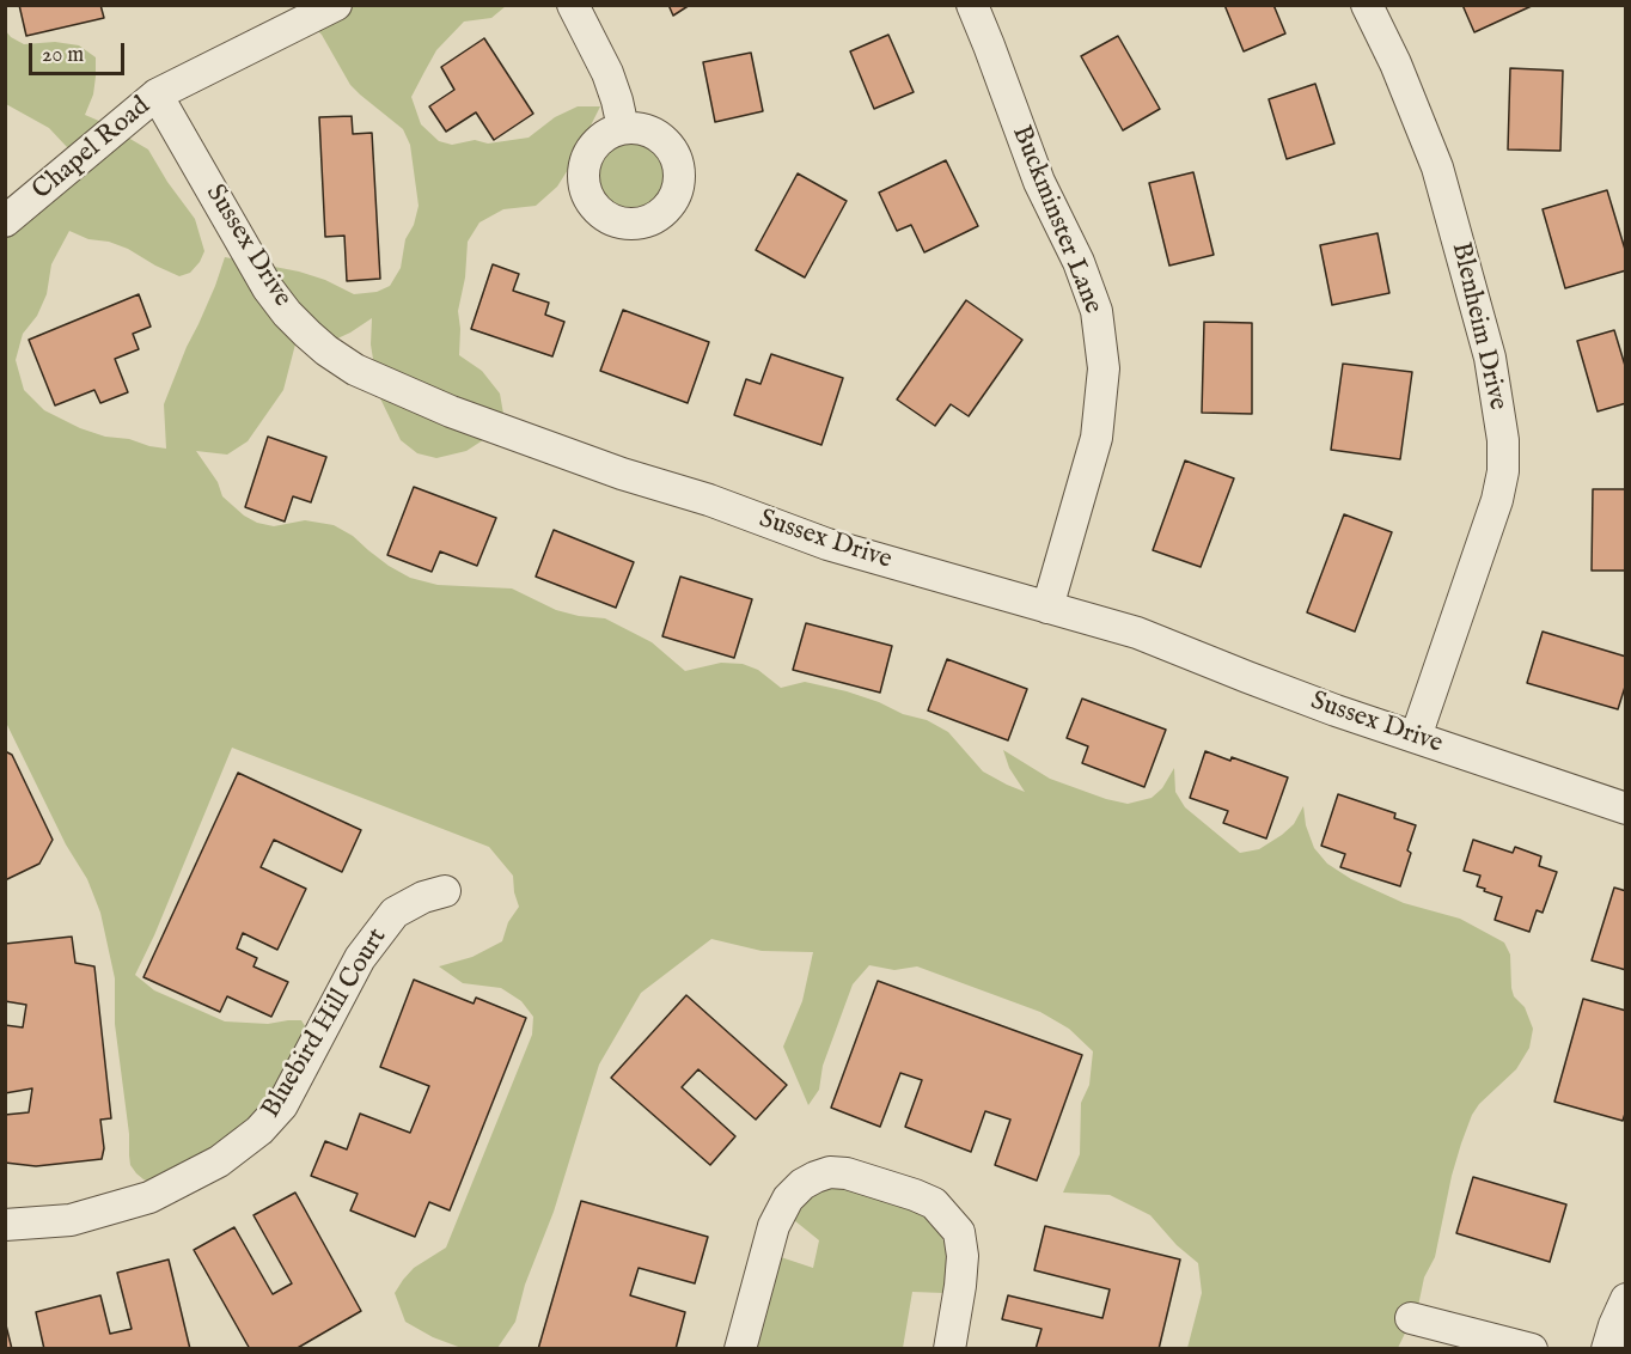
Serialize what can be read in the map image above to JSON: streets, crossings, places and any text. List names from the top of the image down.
{
  "streets": {
    "street": [
      "Chapel Road",
      "Buckminster Lane",
      "Sussex Drive",
      "Blenheim Drive",
      "Bluebird Hill Court"
    ]
  },
  "crossings": [
    ["Chapel Road", "Sussex Drive"],
    ["Buckminster Lane", "Sussex Drive"],
    ["Sussex Drive", "Blenheim Drive"]
  ],
  "scale_bar": "20 m"
}
